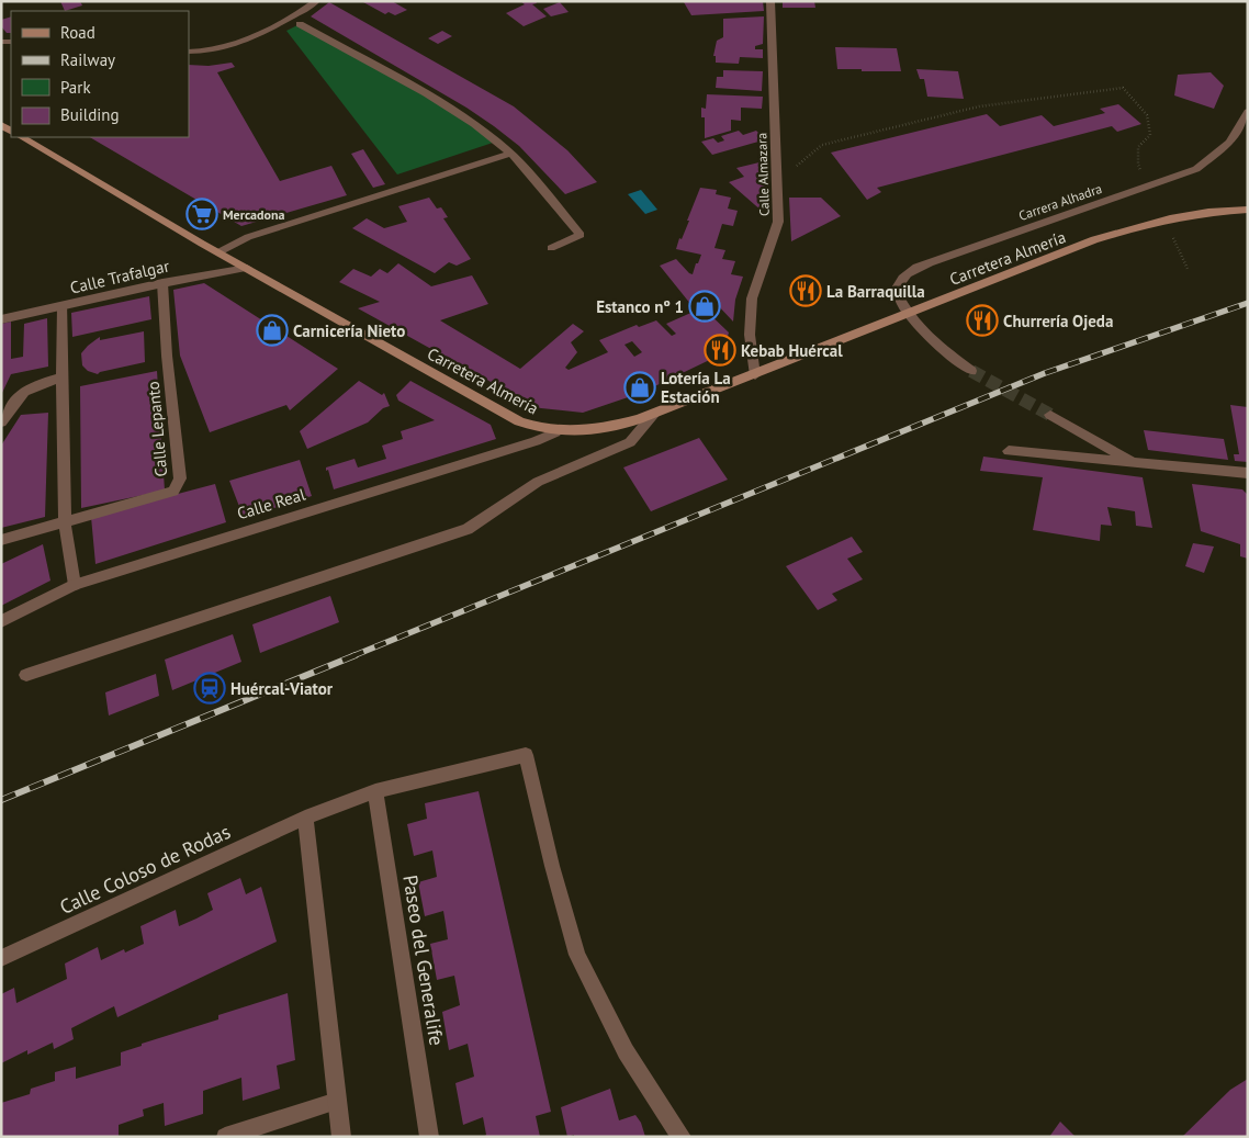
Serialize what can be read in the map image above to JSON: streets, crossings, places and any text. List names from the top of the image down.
{
  "streets": {
    "main road": ["Carretera Almería"],
    "street": [
      "Calle Almazara",
      "Carrera Alhadra",
      "Calle Trafalgar",
      "Calle Lepanto",
      "Calle Real",
      "Calle Coloso de Rodas",
      "Paseo del Generalife"
    ]
  },
  "crossings": [
    ["Calle Almazara", "Carretera Almería"],
    ["Carrera Alhadra", "Carretera Almería"],
    ["Carretera Almería", "Calle Trafalgar"],
    ["Carretera Almería", "Calle Real"],
    ["Calle Trafalgar", "Calle Lepanto"],
    ["Calle Coloso de Rodas", "Paseo del Generalife"]
  ],
  "places": {
    "supermarket": ["Mercadona"],
    "restaurant": ["La Barraquilla", "Churrería Ojeda", "Kebab Huércal"],
    "shop": ["Estanco nº 1", "Carnicería Nieto", "Lotería La Estación"],
    "station": ["Huércal-Viator"]
  },
  "legend": [
    "Road",
    "Railway",
    "Park",
    "Building"
  ]
}
